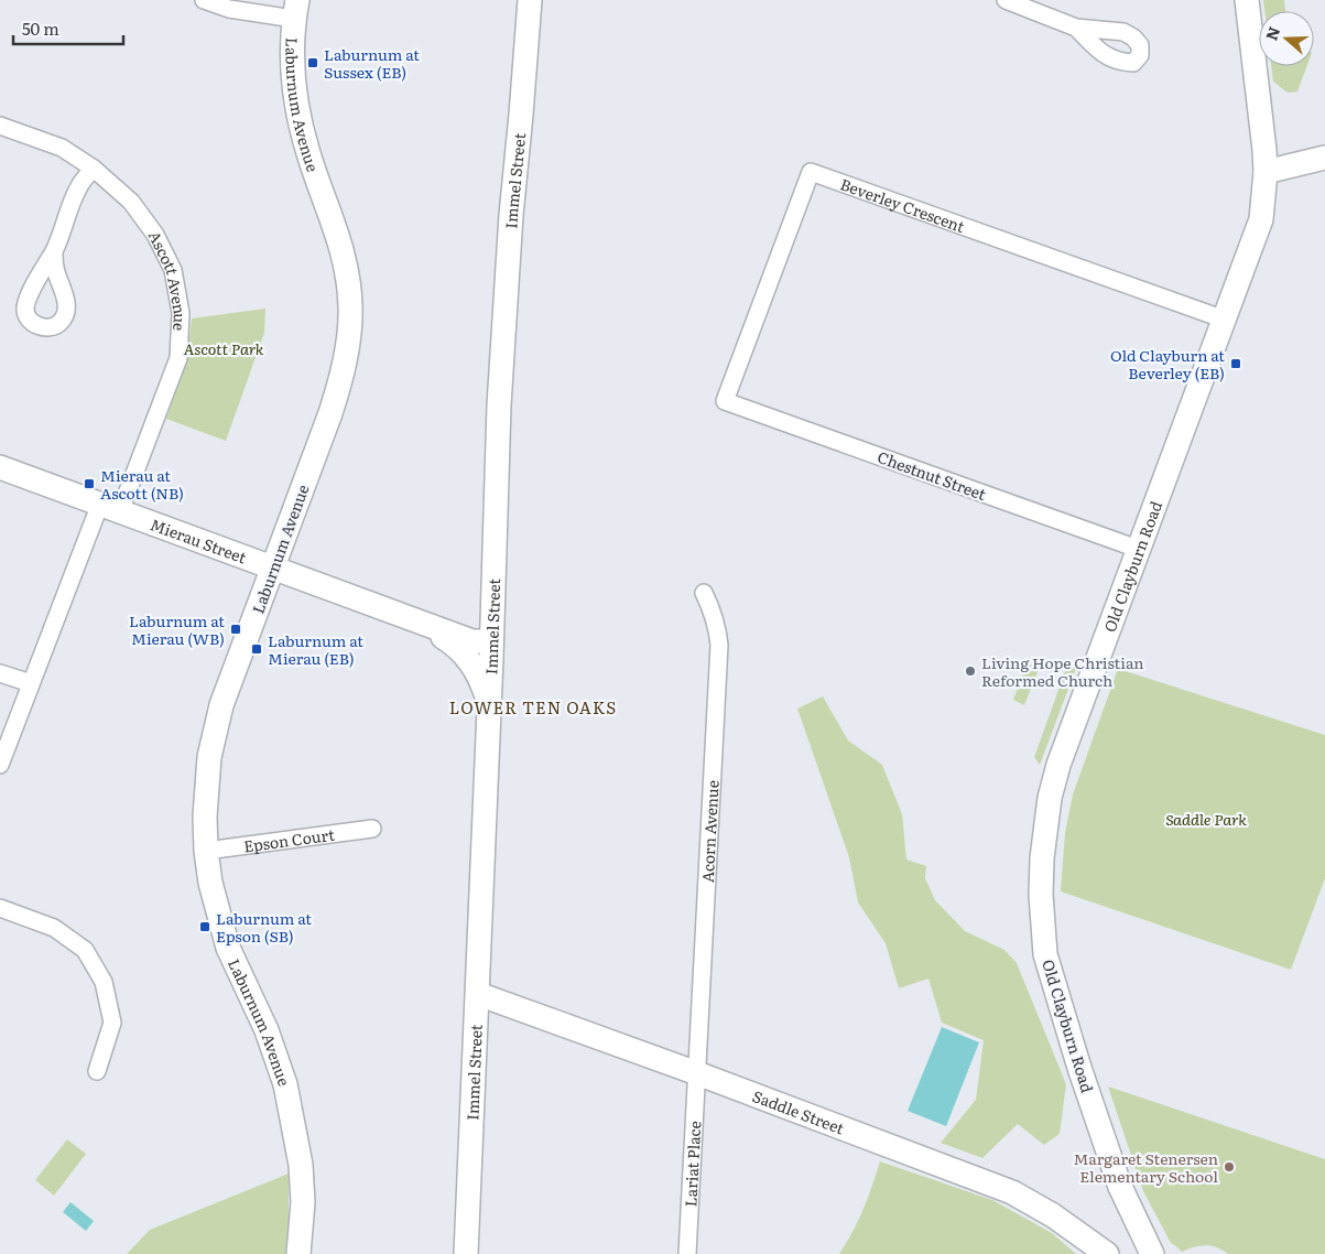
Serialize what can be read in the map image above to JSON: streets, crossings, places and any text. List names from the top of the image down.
{
  "streets": {
    "street": [
      "Laburnum Avenue",
      "Immel Street",
      "Beverley Crescent",
      "Ascott Avenue",
      "Chestnut Street",
      "Mierau Street",
      "Old Clayburn Road",
      "Acorn Avenue",
      "Epson Court",
      "Saddle Street",
      "Lariat Place"
    ]
  },
  "crossings": [
    ["Laburnum Avenue", "Mierau Street"],
    ["Laburnum Avenue", "Epson Court"],
    ["Immel Street", "Mierau Street"],
    ["Immel Street", "Saddle Street"],
    ["Beverley Crescent", "Chestnut Street"],
    ["Beverley Crescent", "Old Clayburn Road"],
    ["Ascott Avenue", "Mierau Street"],
    ["Chestnut Street", "Old Clayburn Road"],
    ["Acorn Avenue", "Saddle Street"],
    ["Acorn Avenue", "Lariat Place"],
    ["Saddle Street", "Lariat Place"]
  ],
  "districts": ["LOWER TEN OAKS"],
  "parks": ["Ascott Park", "Saddle Park"],
  "places": {
    "transit": [
      "Laburnum at Sussex (EB)",
      "Old Clayburn at Beverley (EB)",
      "Mierau at Ascott (NB)",
      "Laburnum at Mierau (WB)",
      "Laburnum at Mierau (EB)",
      "Laburnum at Epson (SB)"
    ],
    "other": ["Living Hope Christian Reformed Church", "Margaret Stenersen Elementary School"]
  },
  "scale_bar": "50 m",
  "north": "left"
}
